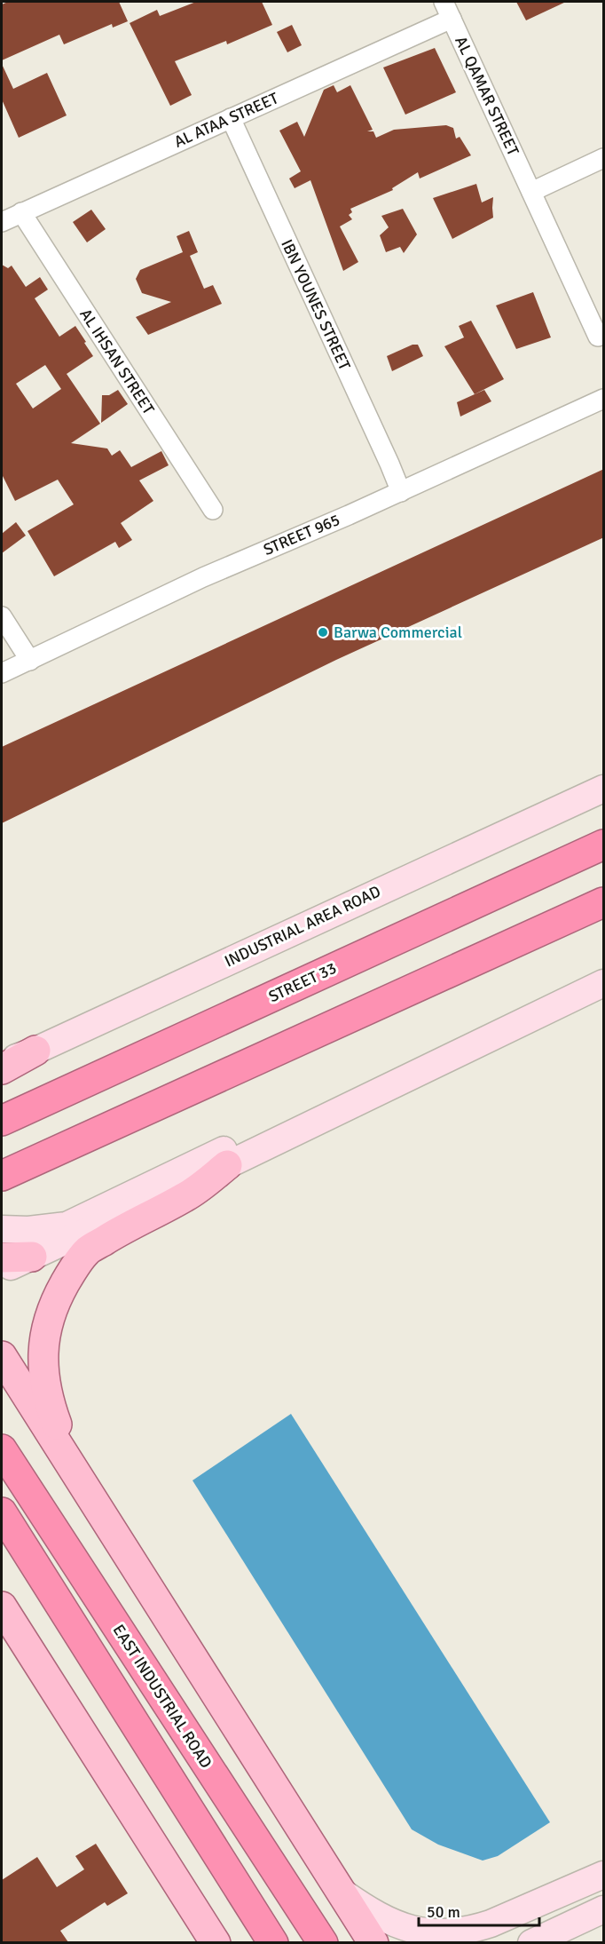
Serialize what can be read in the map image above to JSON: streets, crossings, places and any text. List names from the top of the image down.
{
  "streets": {
    "highway": ["STREET 33", "EAST INDUSTRIAL ROAD"],
    "street": [
      "AL QAMAR STREET",
      "AL ATAA STREET",
      "IBN YOUNES STREET",
      "AL IHSAN STREET",
      "STREET 965",
      "INDUSTRIAL AREA ROAD"
    ]
  },
  "crossings": [
    ["AL QAMAR STREET", "AL ATAA STREET"],
    ["AL ATAA STREET", "IBN YOUNES STREET"],
    ["AL ATAA STREET", "AL IHSAN STREET"],
    ["IBN YOUNES STREET", "STREET 965"]
  ],
  "places": ["Barwa Commercial"],
  "scale_bar": "50 m"
}
